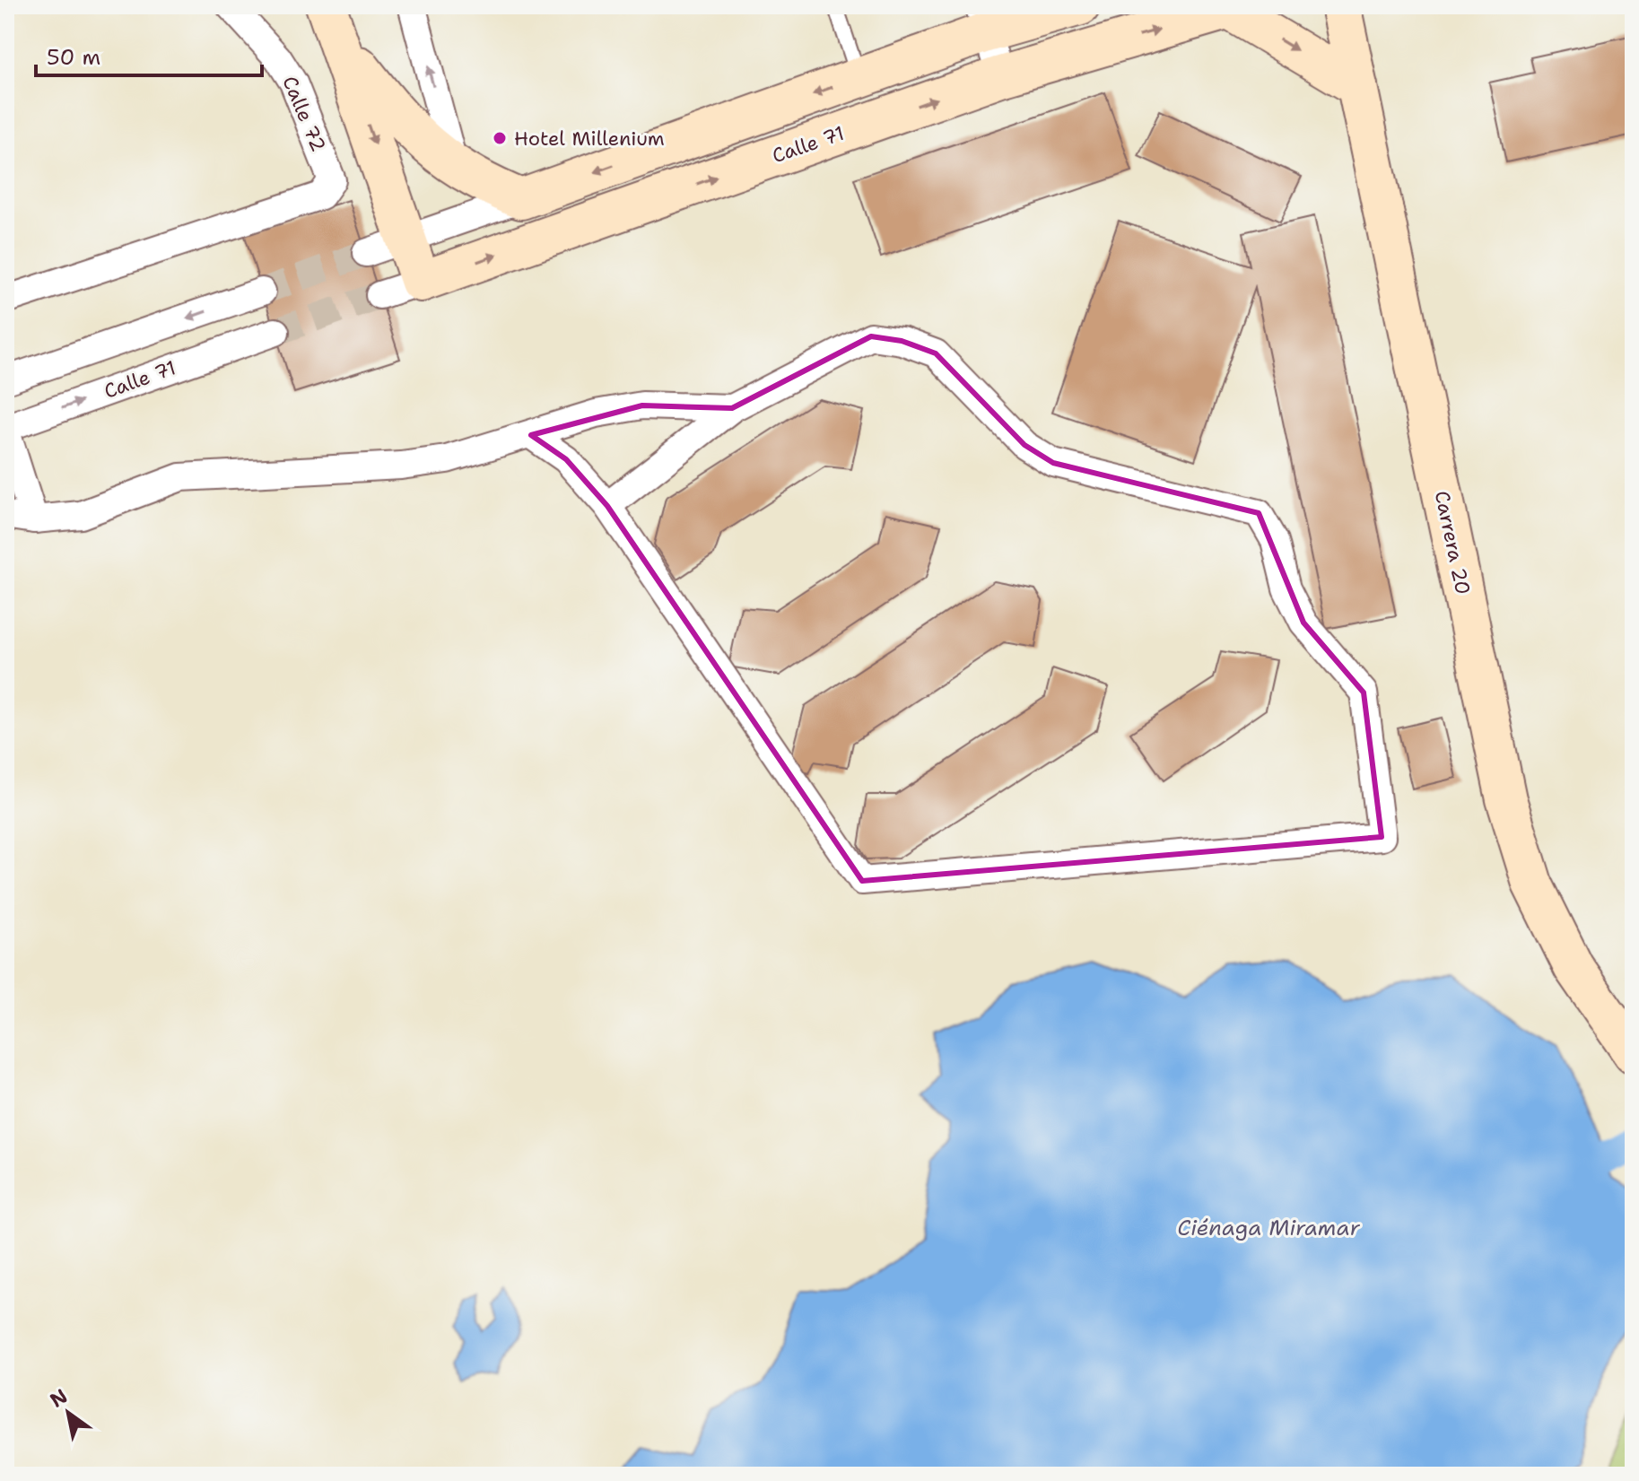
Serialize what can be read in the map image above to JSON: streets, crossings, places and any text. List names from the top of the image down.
{
  "streets": {
    "main road": ["Calle 71", "Carrera 20"],
    "street": ["Calle 72"]
  },
  "water": ["Ciénaga Miramar"],
  "places": ["Hotel Millenium"],
  "scale_bar": "50 m",
  "north": "top left"
}
